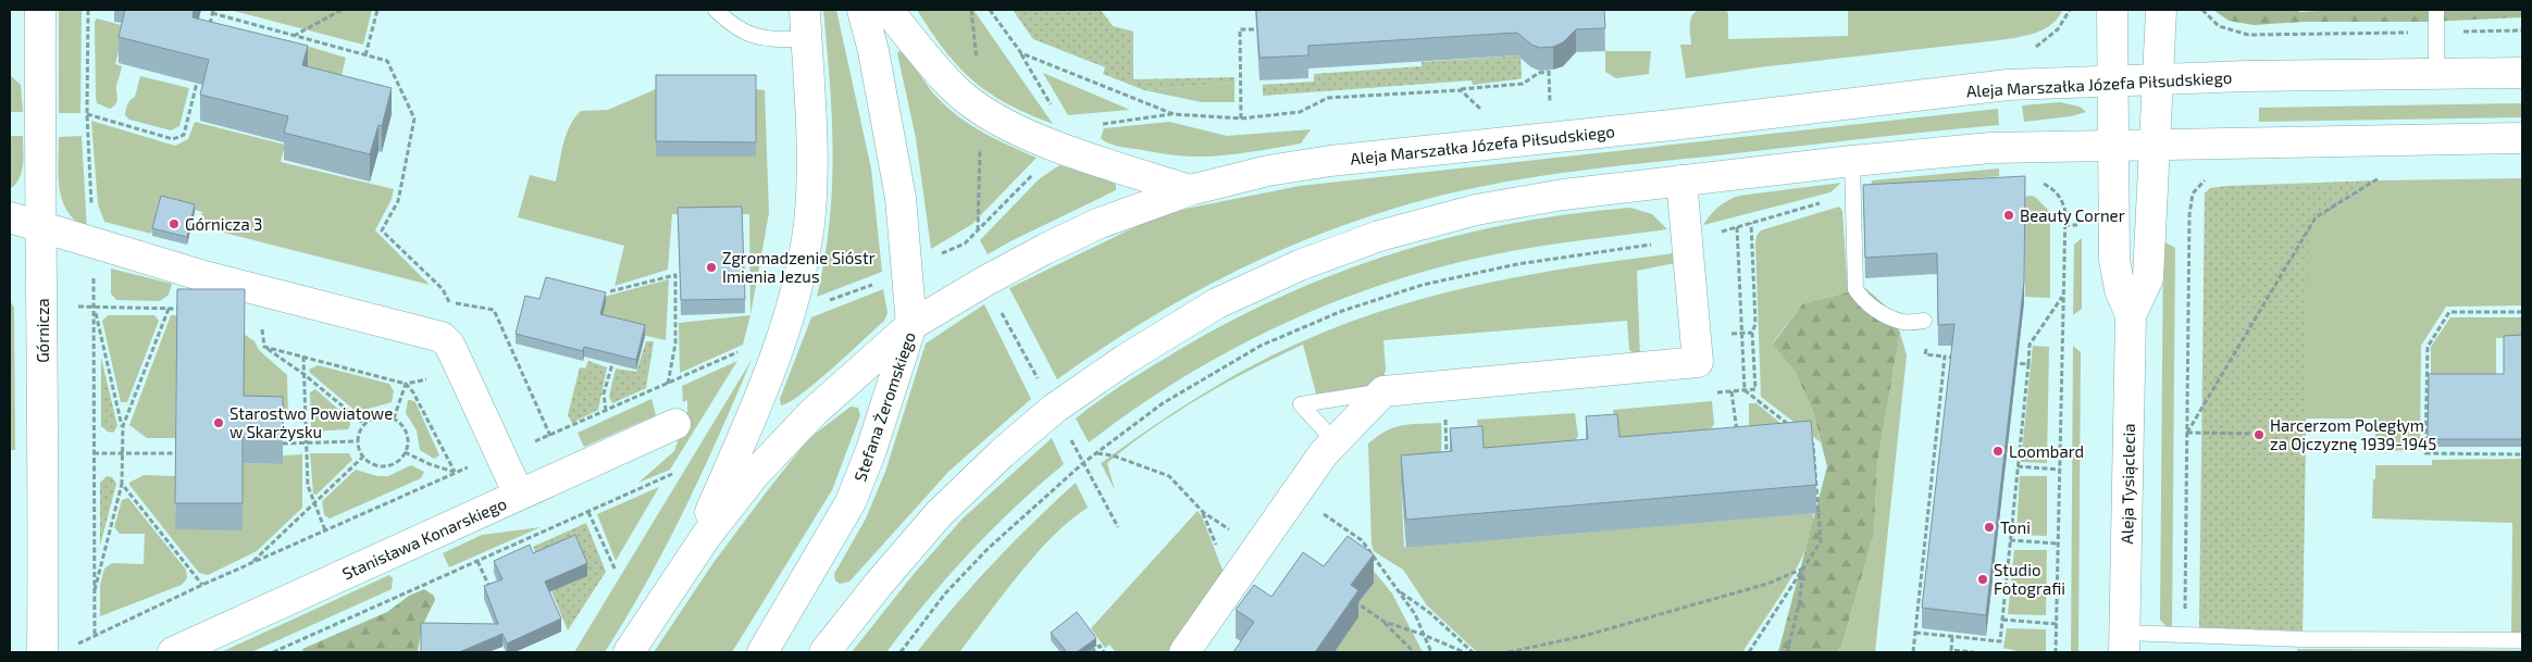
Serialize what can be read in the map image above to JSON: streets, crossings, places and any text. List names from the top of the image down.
{
  "streets": {
    "street": [
      "Aleja Marszałka Józefa Piłsudskiego",
      "Górnicza",
      "Stefana Żeromskiego",
      "Aleja Tysiąclecia",
      "Stanisława Konarskiego"
    ]
  },
  "crossings": [
    ["Aleja Marszałka Józefa Piłsudskiego", "Stefana Żeromskiego"],
    ["Aleja Marszałka Józefa Piłsudskiego", "Aleja Tysiąclecia"]
  ],
  "places": [
    "Beauty Corner",
    "Górnicza 3",
    "Zgromadzenie Sióstr Imienia Jezus",
    "Starostwo Powiatowe w Skarżysku",
    "Harcerzom Poległym za Ojczyznę 1939-1945",
    "Loombard",
    "Toni",
    "Studio Fotografii"
  ]
}
